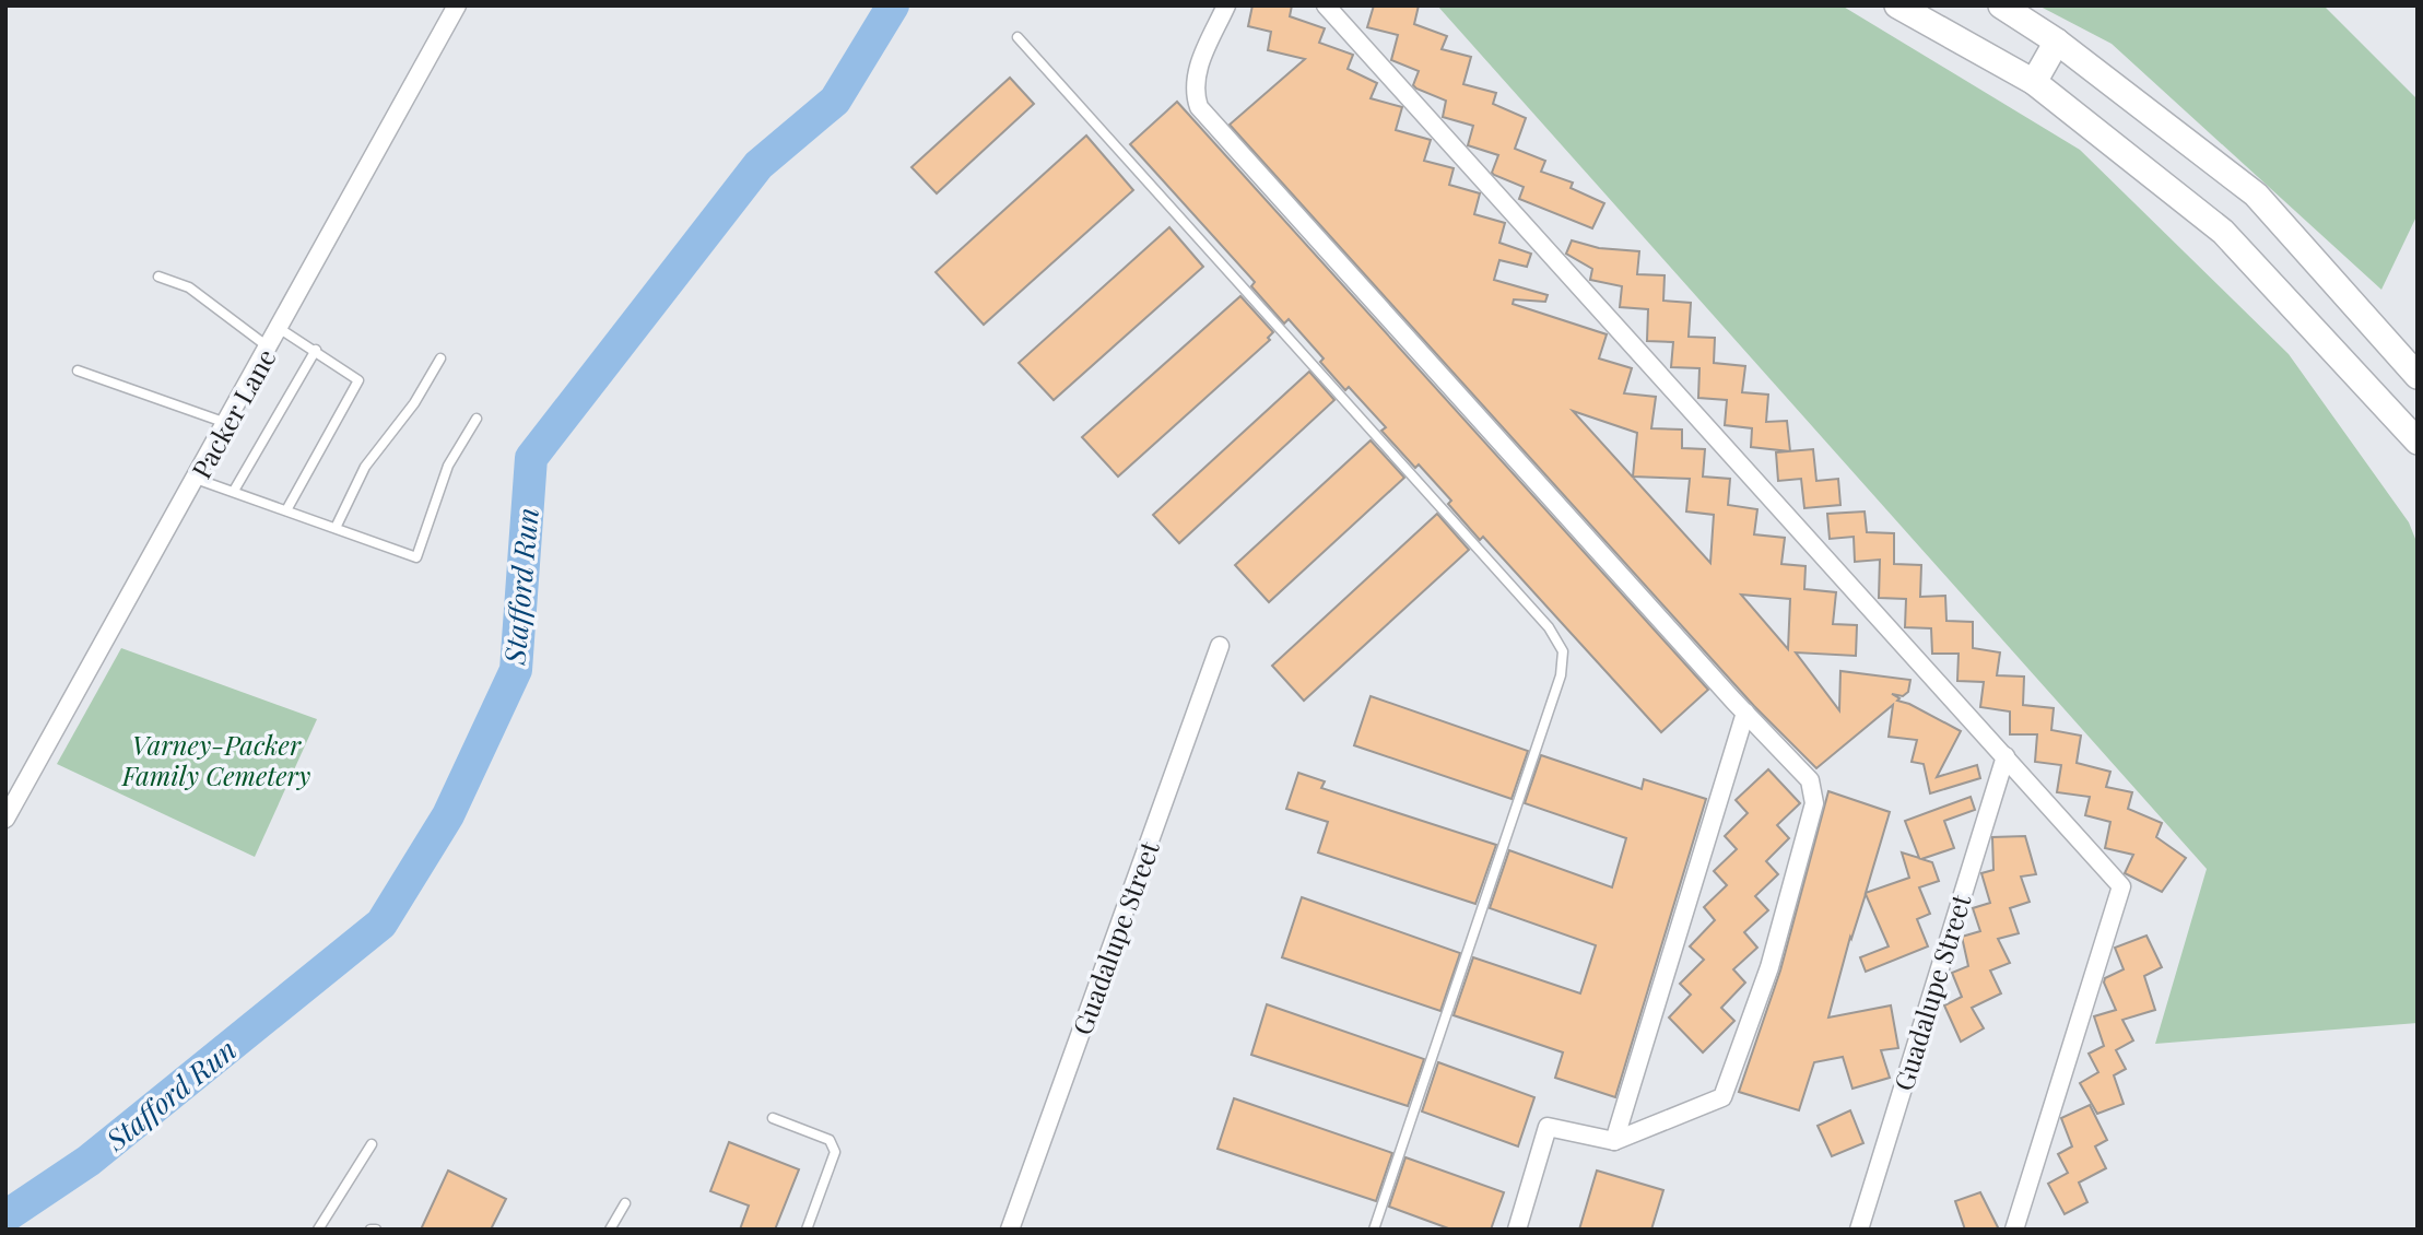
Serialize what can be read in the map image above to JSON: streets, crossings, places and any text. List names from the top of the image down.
{
  "streets": {
    "street": ["Packer Lane", "Guadalupe Street"]
  },
  "water": ["Stafford Run"],
  "parks": ["Varney-Packer Family Cemetery"]
}
